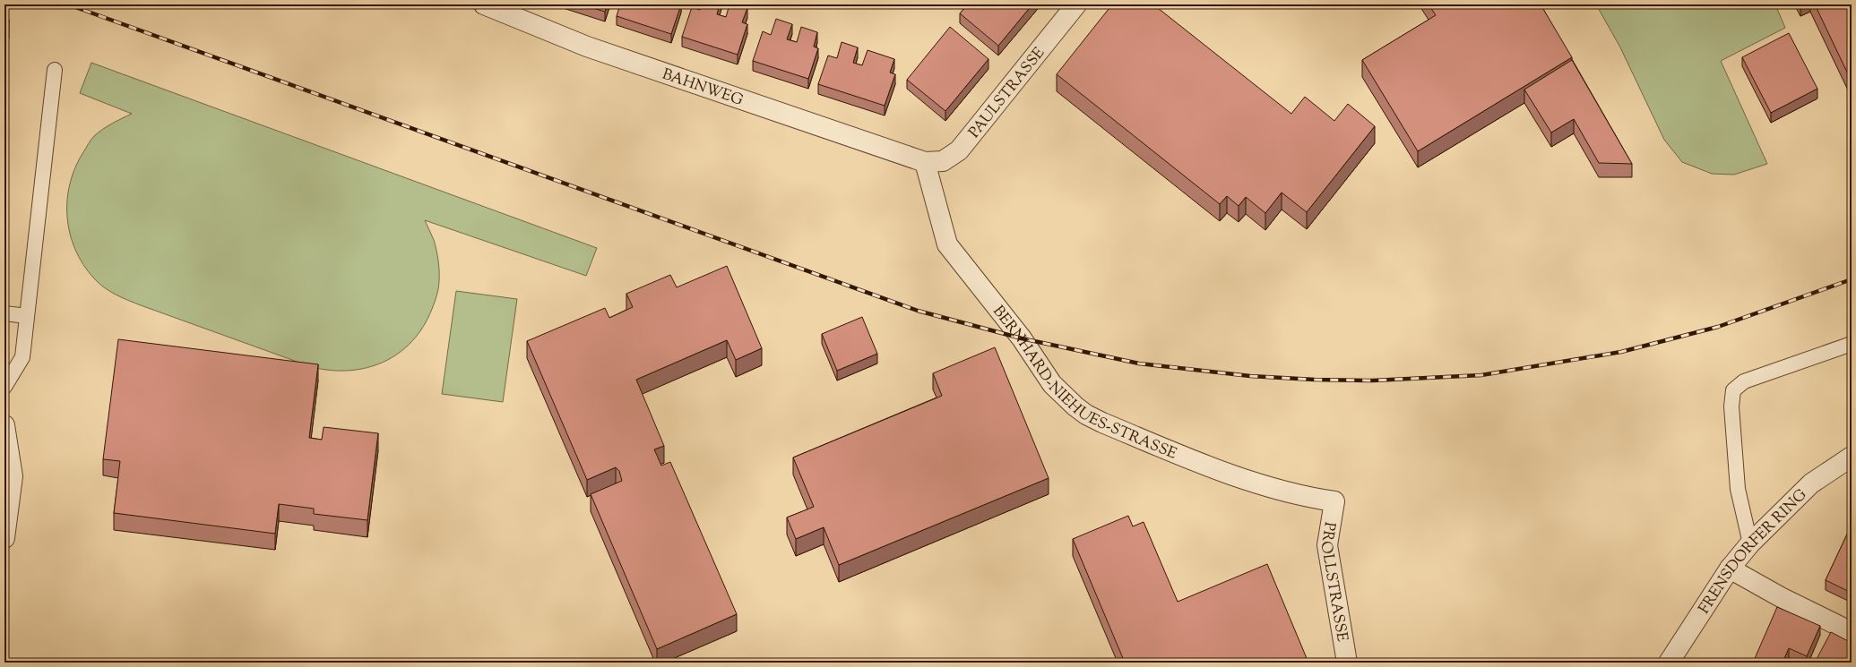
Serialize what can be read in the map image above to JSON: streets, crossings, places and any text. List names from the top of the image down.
{
  "streets": {
    "street": [
      "BAHNWEG",
      "PAULSTRASSE",
      "BERNHARD-NIEHUES-STRASSE",
      "FRENSDORFER RING",
      "PROLLSTRASSE"
    ]
  },
  "crossings": [
    ["BAHNWEG", "PAULSTRASSE"],
    ["BAHNWEG", "BERNHARD-NIEHUES-STRASSE"],
    ["PAULSTRASSE", "BERNHARD-NIEHUES-STRASSE"],
    ["BERNHARD-NIEHUES-STRASSE", "PROLLSTRASSE"]
  ]
}
